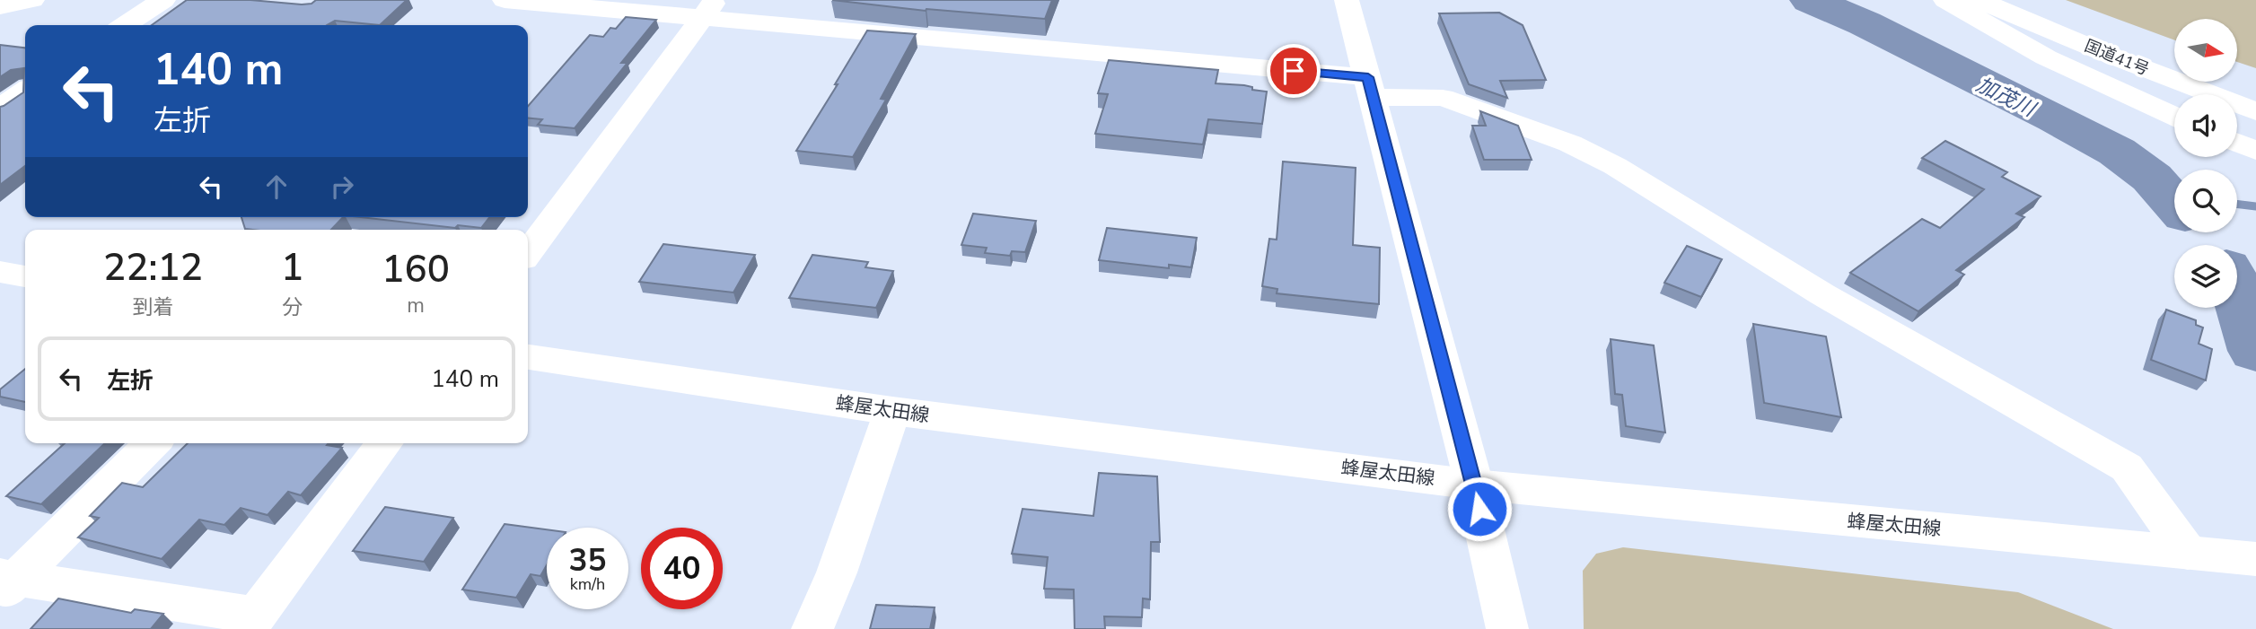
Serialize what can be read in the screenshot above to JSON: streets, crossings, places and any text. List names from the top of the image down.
{
  "streets": {
    "main road": ["国道41号", "蜂屋太田線"]
  },
  "water": ["加茂川"],
  "north": "right",
  "page": {
    "turn": ["140 m", "左折"],
    "eta": [
      "22:12",
      "到着",
      "1",
      "分",
      "160",
      "m"
    ],
    "list": [
      {
        "name": "左折",
        "value": "140 m"
      }
    ],
    "speed": "35 km/h",
    "limit": "40"
  }
}
